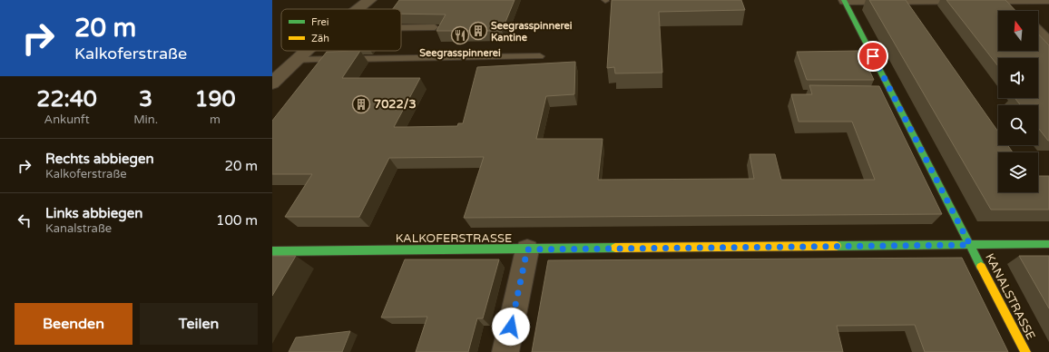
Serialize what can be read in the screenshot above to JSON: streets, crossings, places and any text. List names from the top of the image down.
{
  "streets": {
    "street": ["KALKOFERSTRASSE", "KANALSTRASSE"]
  },
  "crossings": [
    ["KALKOFERSTRASSE", "KANALSTRASSE"]
  ],
  "places": {
    "building": ["Seegrasspinnerei Kantine", "7022/3"],
    "restaurant": ["Seegrasspinnerei"]
  },
  "legend": ["Frei", "Zäh"],
  "north": "top",
  "page": {
    "turn": ["20 m", "Kalkoferstraße"],
    "eta": [
      "22:40",
      "Ankunft",
      "3",
      "Min.",
      "190",
      "m"
    ],
    "list": [
      {
        "name": "Rechts abbiegen",
        "note": "Kalkoferstraße",
        "value": "20 m"
      },
      {
        "name": "Links abbiegen",
        "note": "Kanalstraße",
        "value": "100 m"
      }
    ],
    "buttons": ["Beenden", "Teilen"]
  }
}
